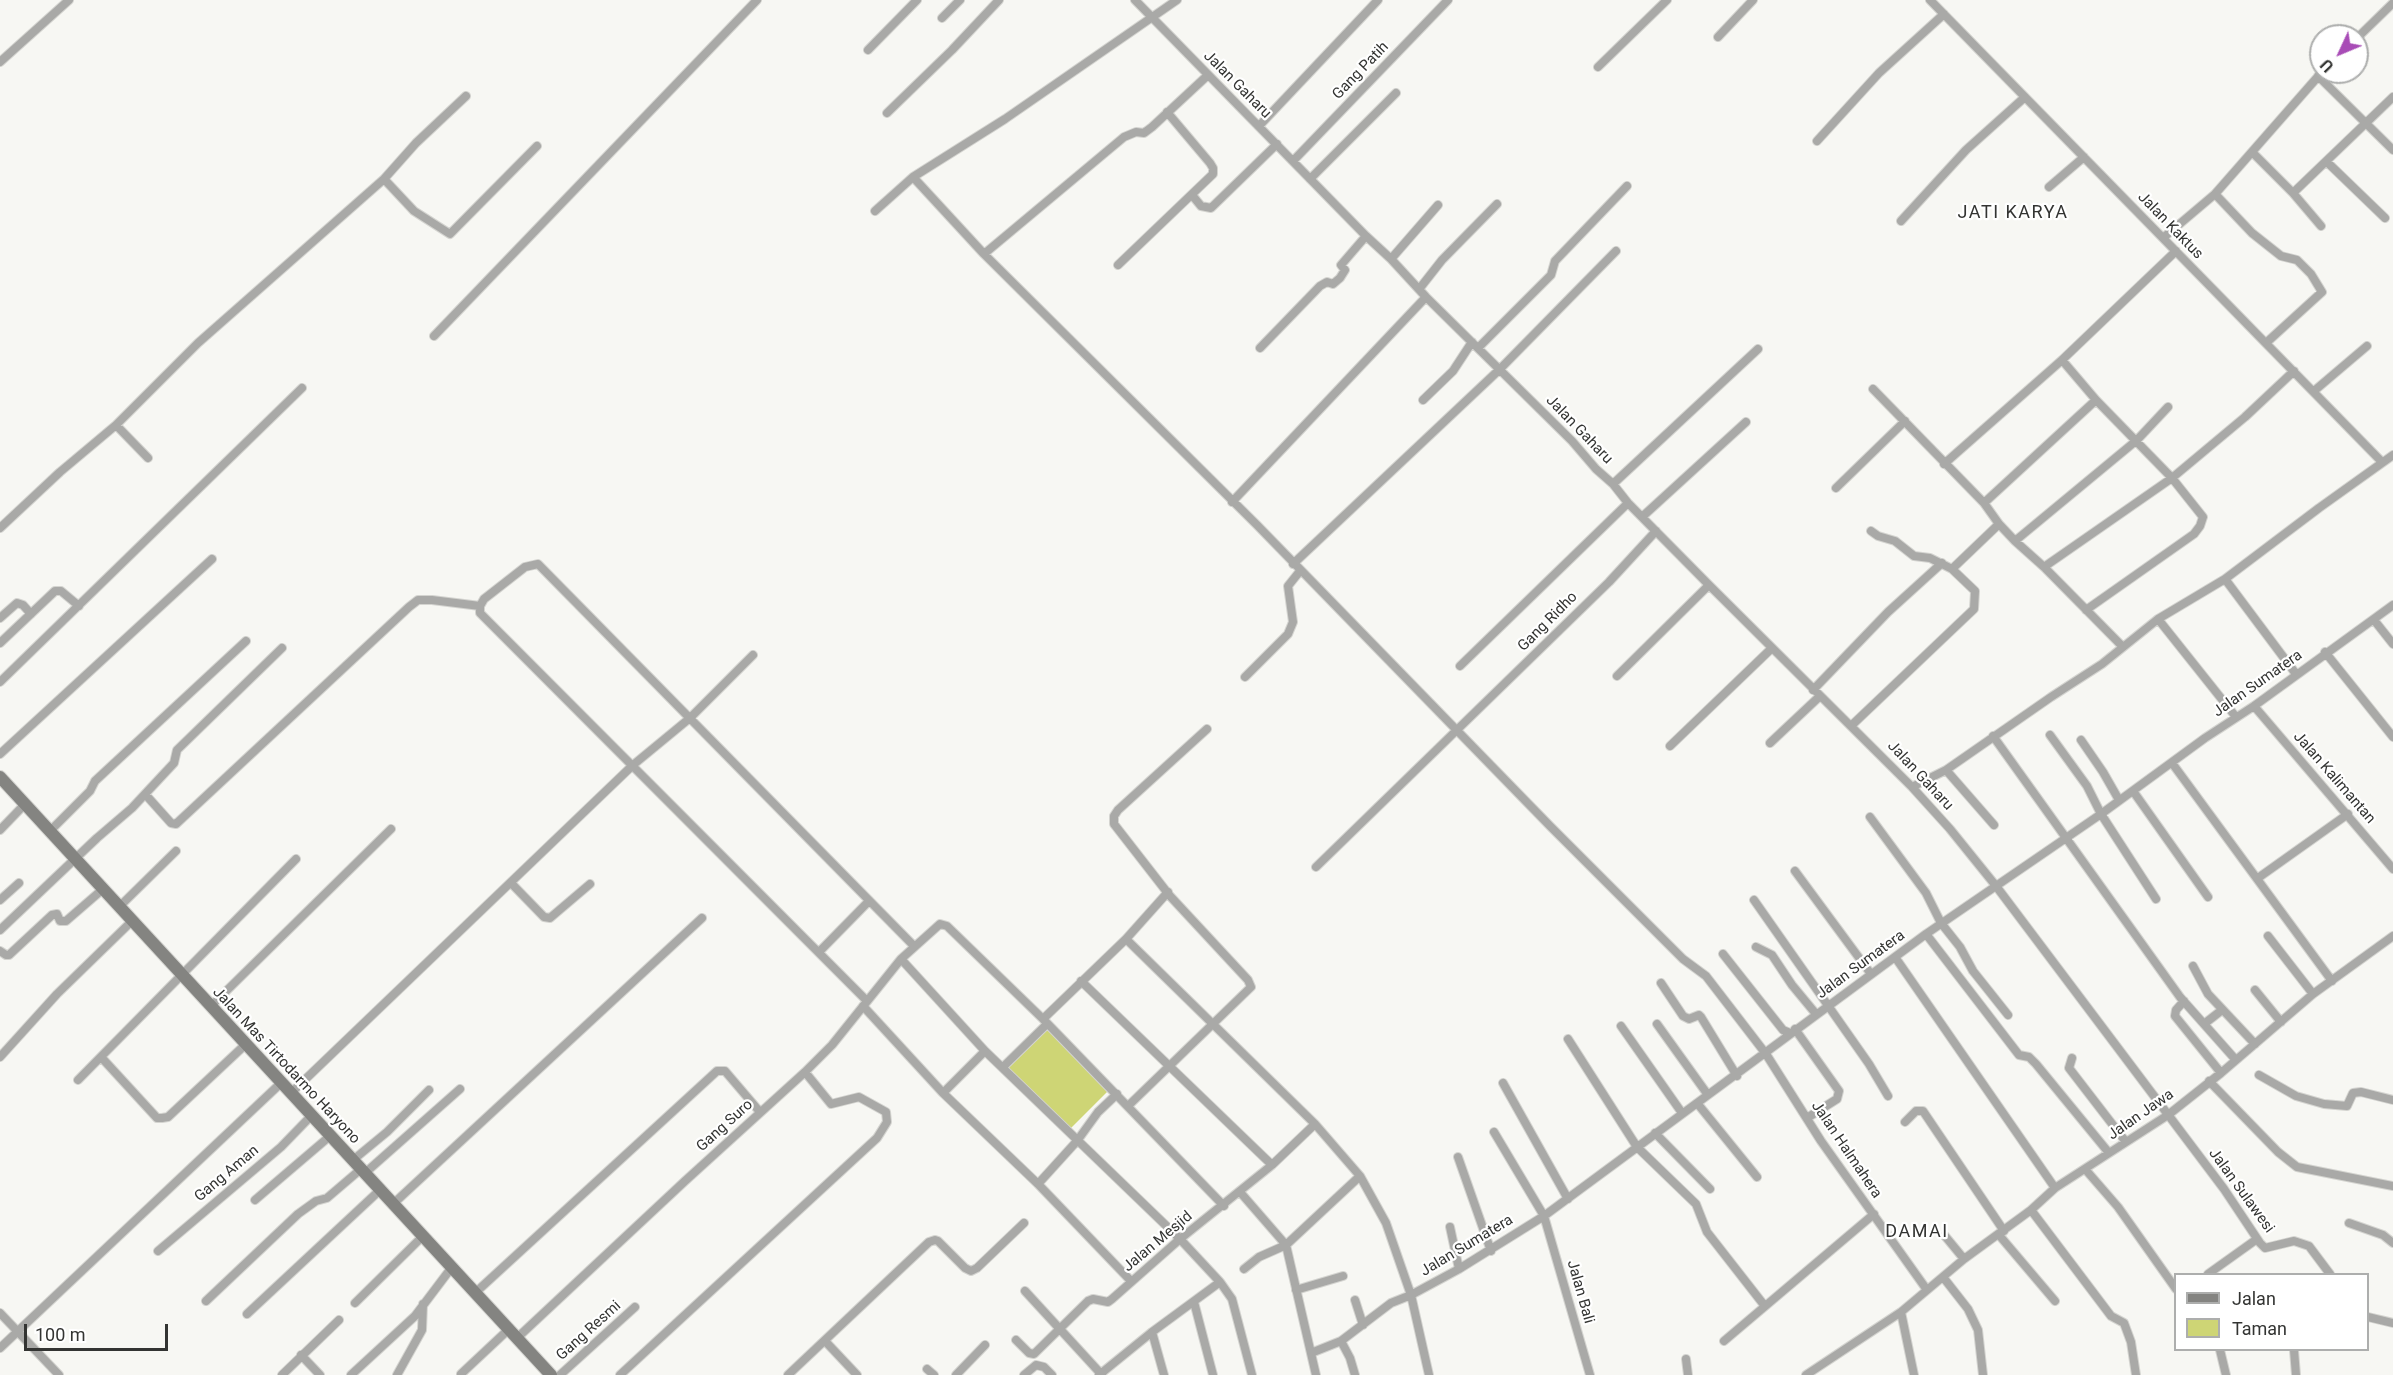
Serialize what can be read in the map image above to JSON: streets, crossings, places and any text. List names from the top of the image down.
{
  "streets": {
    "street": [
      "Gang Patih",
      "Jalan Gaharu",
      "Jalan Kaktus",
      "Gang Ridho",
      "Jalan Sumatera",
      "Jalan Kalimantan",
      "Jalan Mas Tirtodarmo Haryono",
      "Jalan Jawa",
      "Gang Suro",
      "Jalan Halmahera",
      "Gang Aman",
      "Jalan Sulawesi",
      "Jalan Mesjid",
      "Jalan Bali",
      "Gang Resmi"
    ]
  },
  "crossings": [
    ["Gang Patih", "Jalan Gaharu"],
    ["Jalan Gaharu", "Gang Ridho"],
    ["Jalan Gaharu", "Jalan Sumatera"],
    ["Jalan Gaharu", "Jalan Jawa"],
    ["Jalan Gaharu", "Jalan Sulawesi"],
    ["Gang Ridho", "Jalan Halmahera"],
    ["Jalan Sumatera", "Jalan Kalimantan"],
    ["Jalan Sumatera", "Jalan Halmahera"],
    ["Jalan Sumatera", "Jalan Bali"],
    ["Jalan Mas Tirtodarmo Haryono", "Gang Suro"],
    ["Jalan Mas Tirtodarmo Haryono", "Gang Aman"],
    ["Jalan Jawa", "Jalan Halmahera"],
    ["Jalan Jawa", "Jalan Sulawesi"]
  ],
  "districts": ["JATI KARYA", "DAMAI"],
  "legend": ["Jalan", "Taman"],
  "scale_bar": "100 m",
  "north": "bottom left"
}
